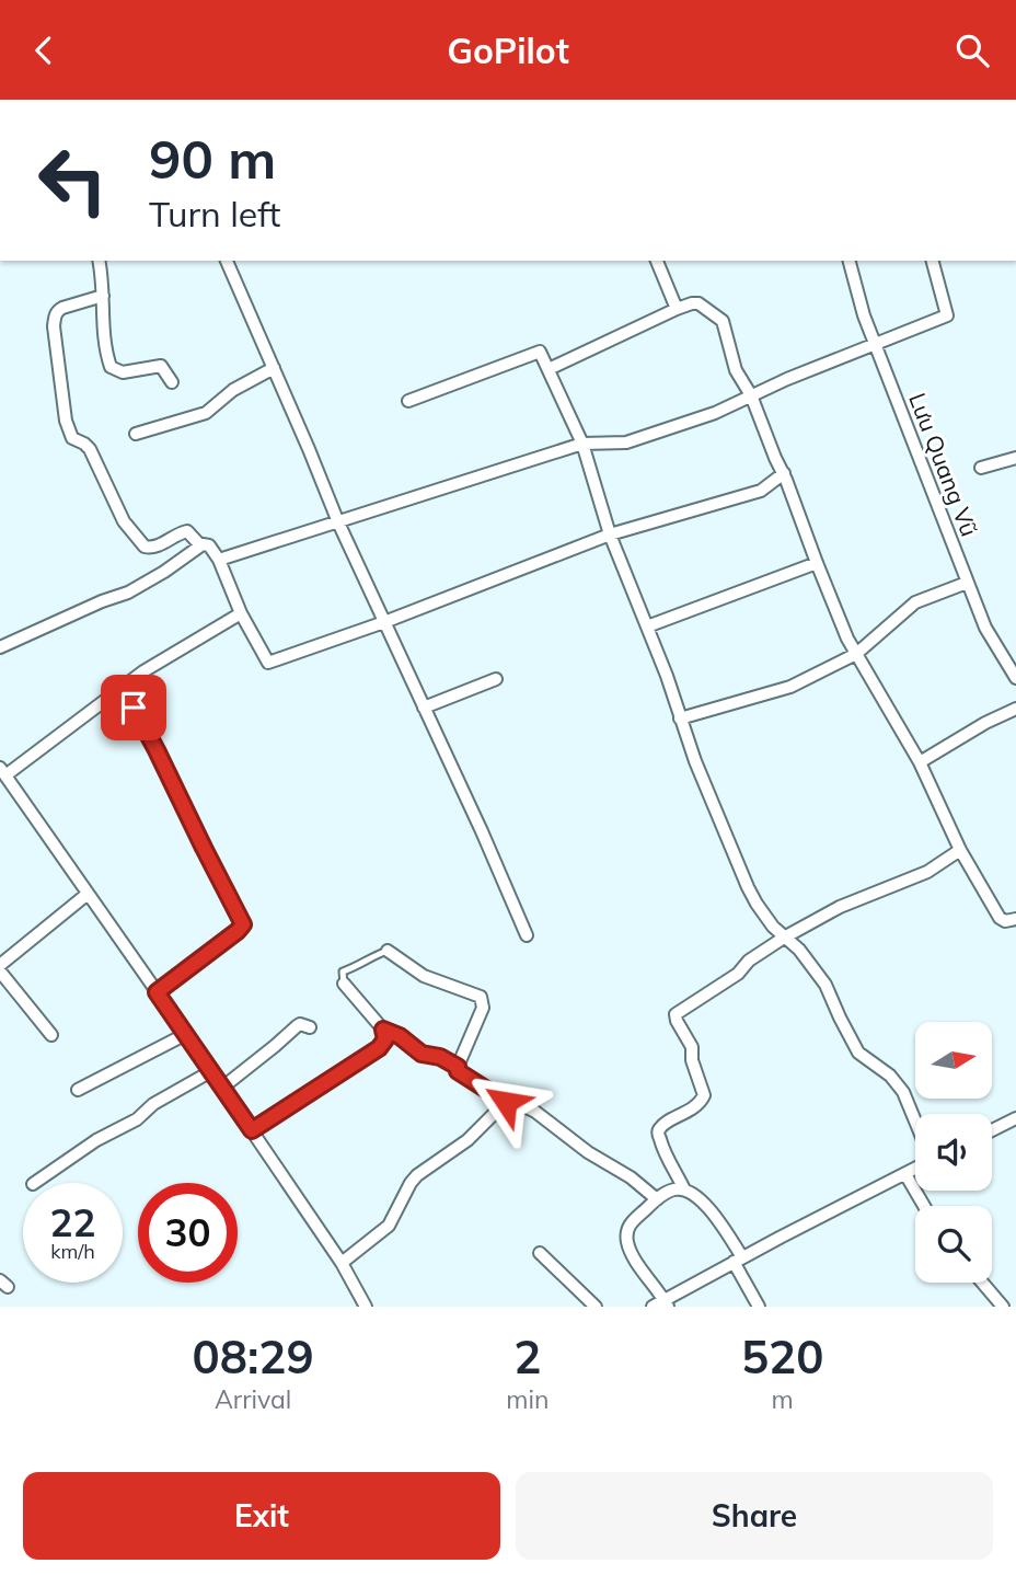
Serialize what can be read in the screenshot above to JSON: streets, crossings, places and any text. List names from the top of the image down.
{
  "streets": {
    "street": ["Lưu Quang Vũ"]
  },
  "north": "right",
  "page": {
    "header": "GoPilot",
    "turn": ["90 m", "Turn left"],
    "speed": "22 km/h",
    "limit": "30",
    "eta": [
      "08:29",
      "Arrival",
      "2",
      "min",
      "520",
      "m"
    ],
    "buttons": ["Exit", "Share"]
  }
}
